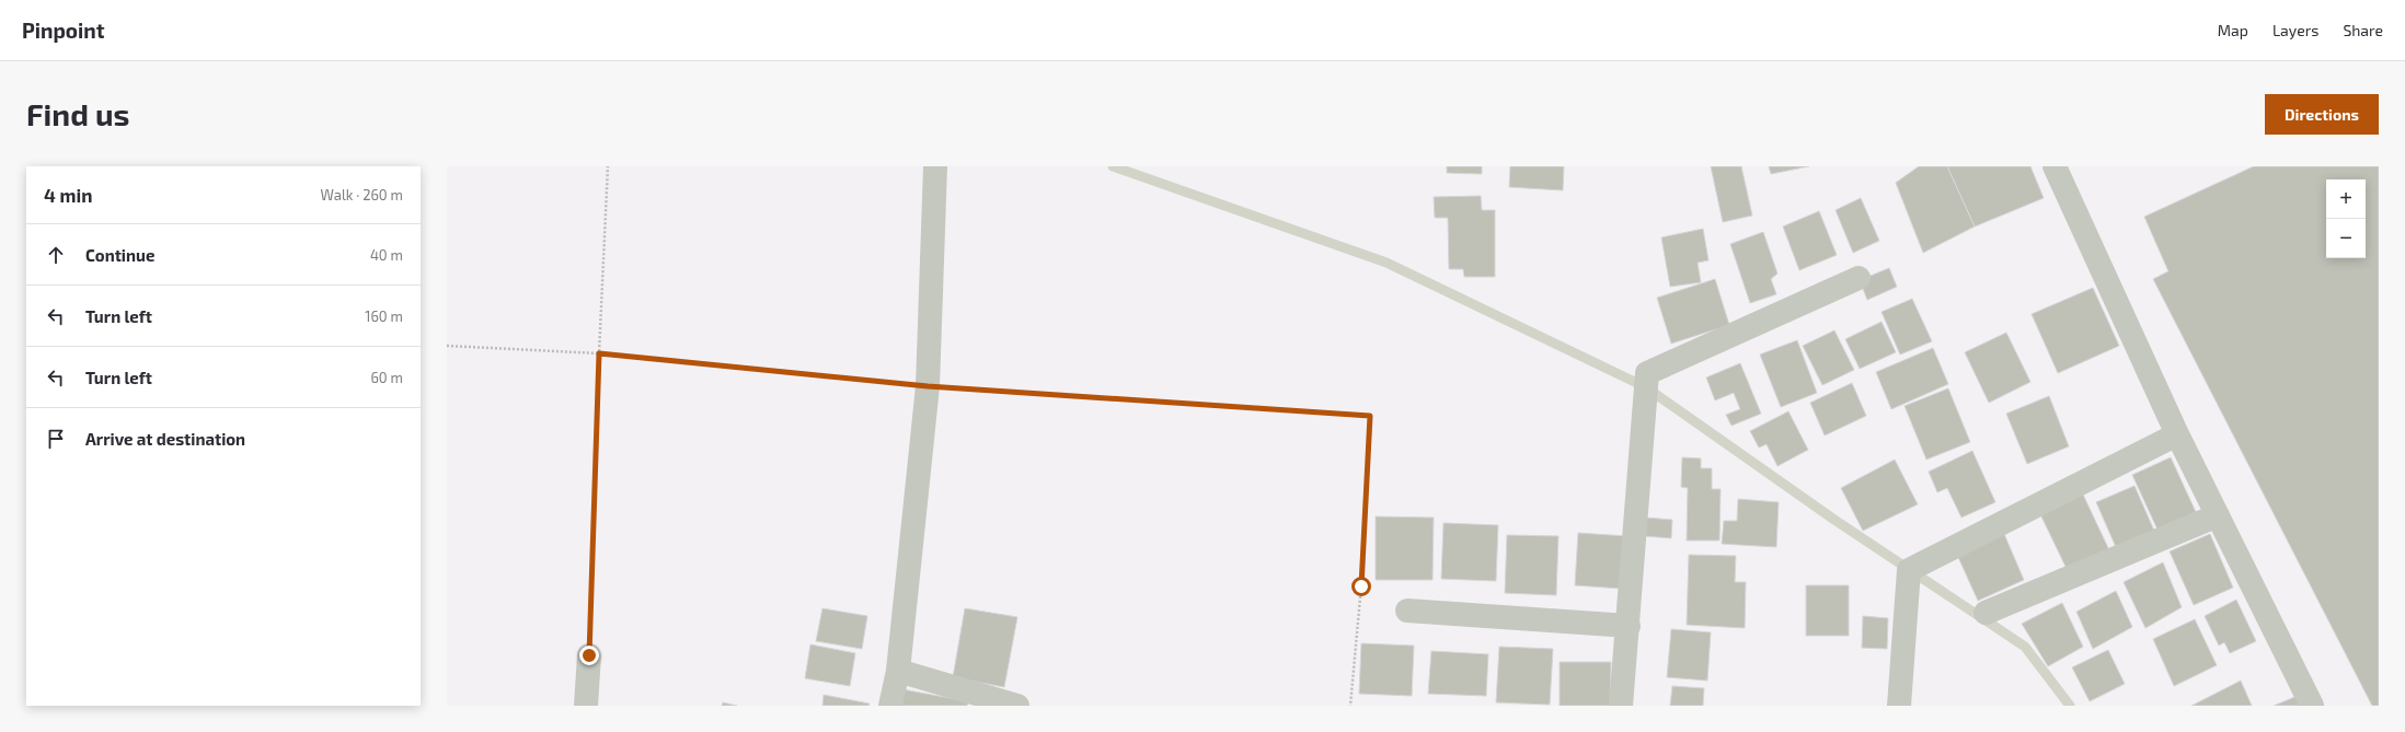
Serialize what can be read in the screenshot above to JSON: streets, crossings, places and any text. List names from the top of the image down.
{
  "page": {
    "header": "Pinpoint",
    "nav": ["Map", "Layers", "Share"],
    "buttons": "Directions",
    "title": "Find us",
    "heading": ["4 min", "Walk · 260 m"],
    "map_buttons": ["+", "−"],
    "list": [
      ["Continue", "40 m"],
      ["Turn left", "160 m"],
      ["Turn left", "60 m"],
      "Arrive at destination"
    ]
  }
}
